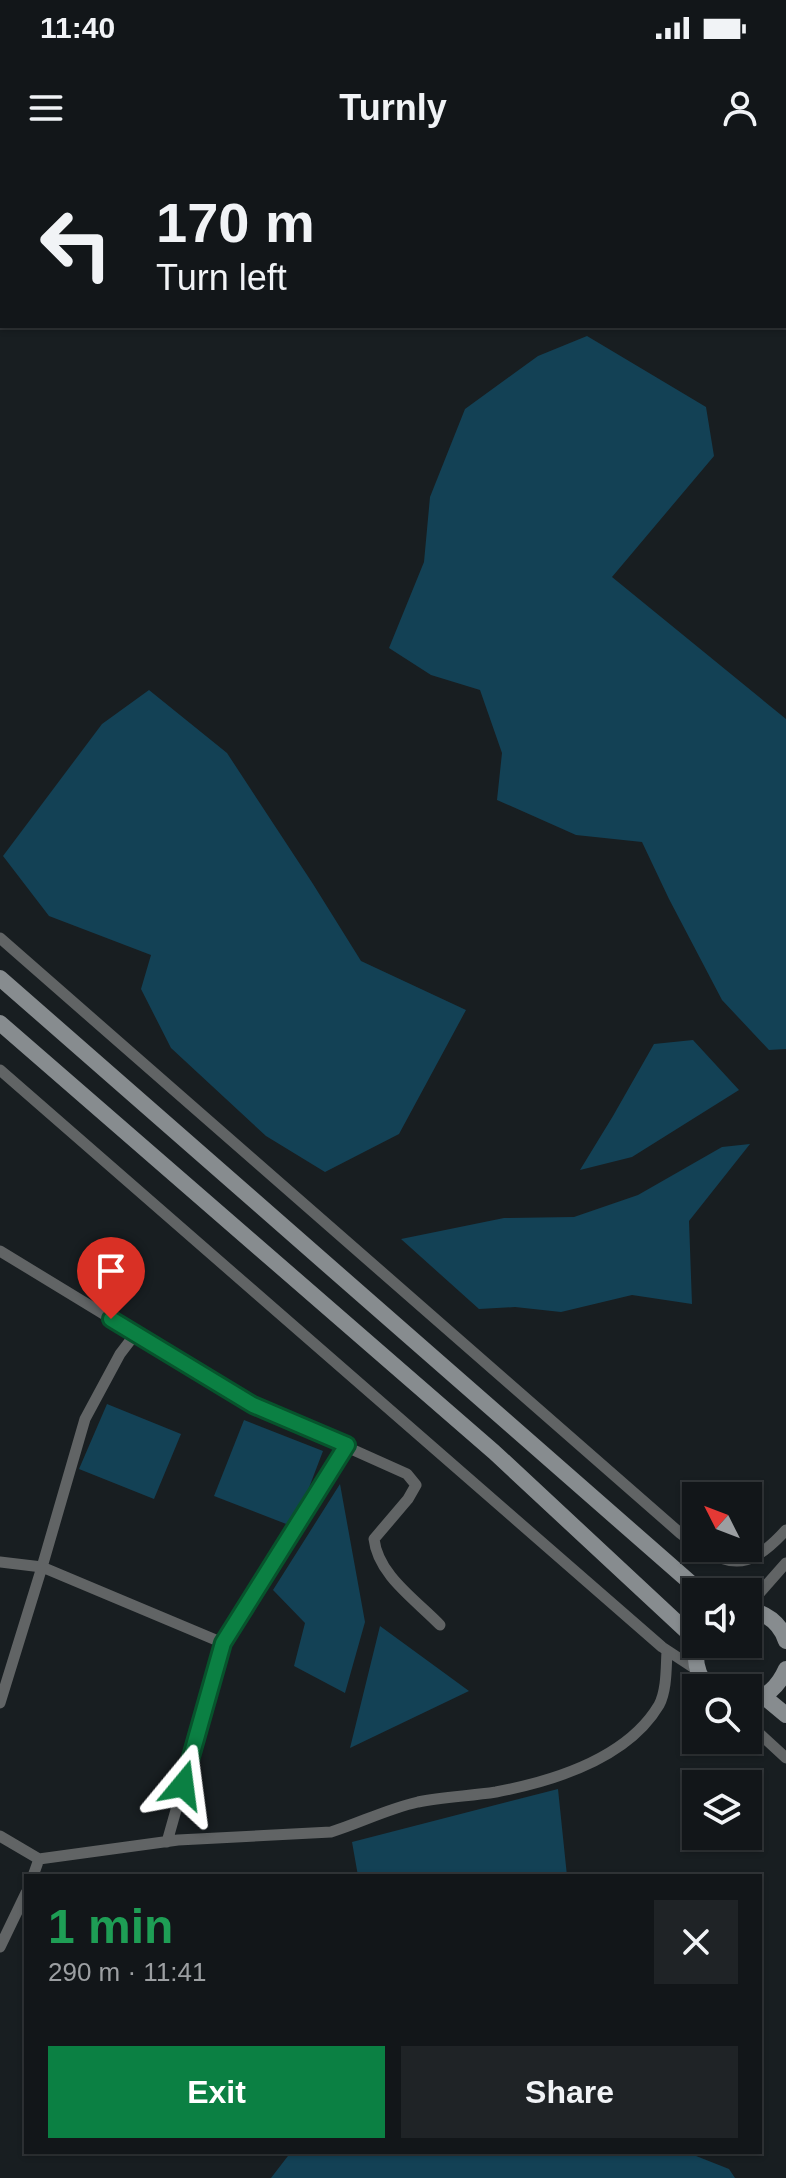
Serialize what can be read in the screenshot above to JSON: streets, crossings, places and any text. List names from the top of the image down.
{
  "north": "top left",
  "page": {
    "status": "11:40",
    "header": "Turnly",
    "turn": ["170 m", "Turn left"],
    "heading": ["1 min", "290 m · 11:41"],
    "buttons": ["Exit", "Share"]
  }
}
